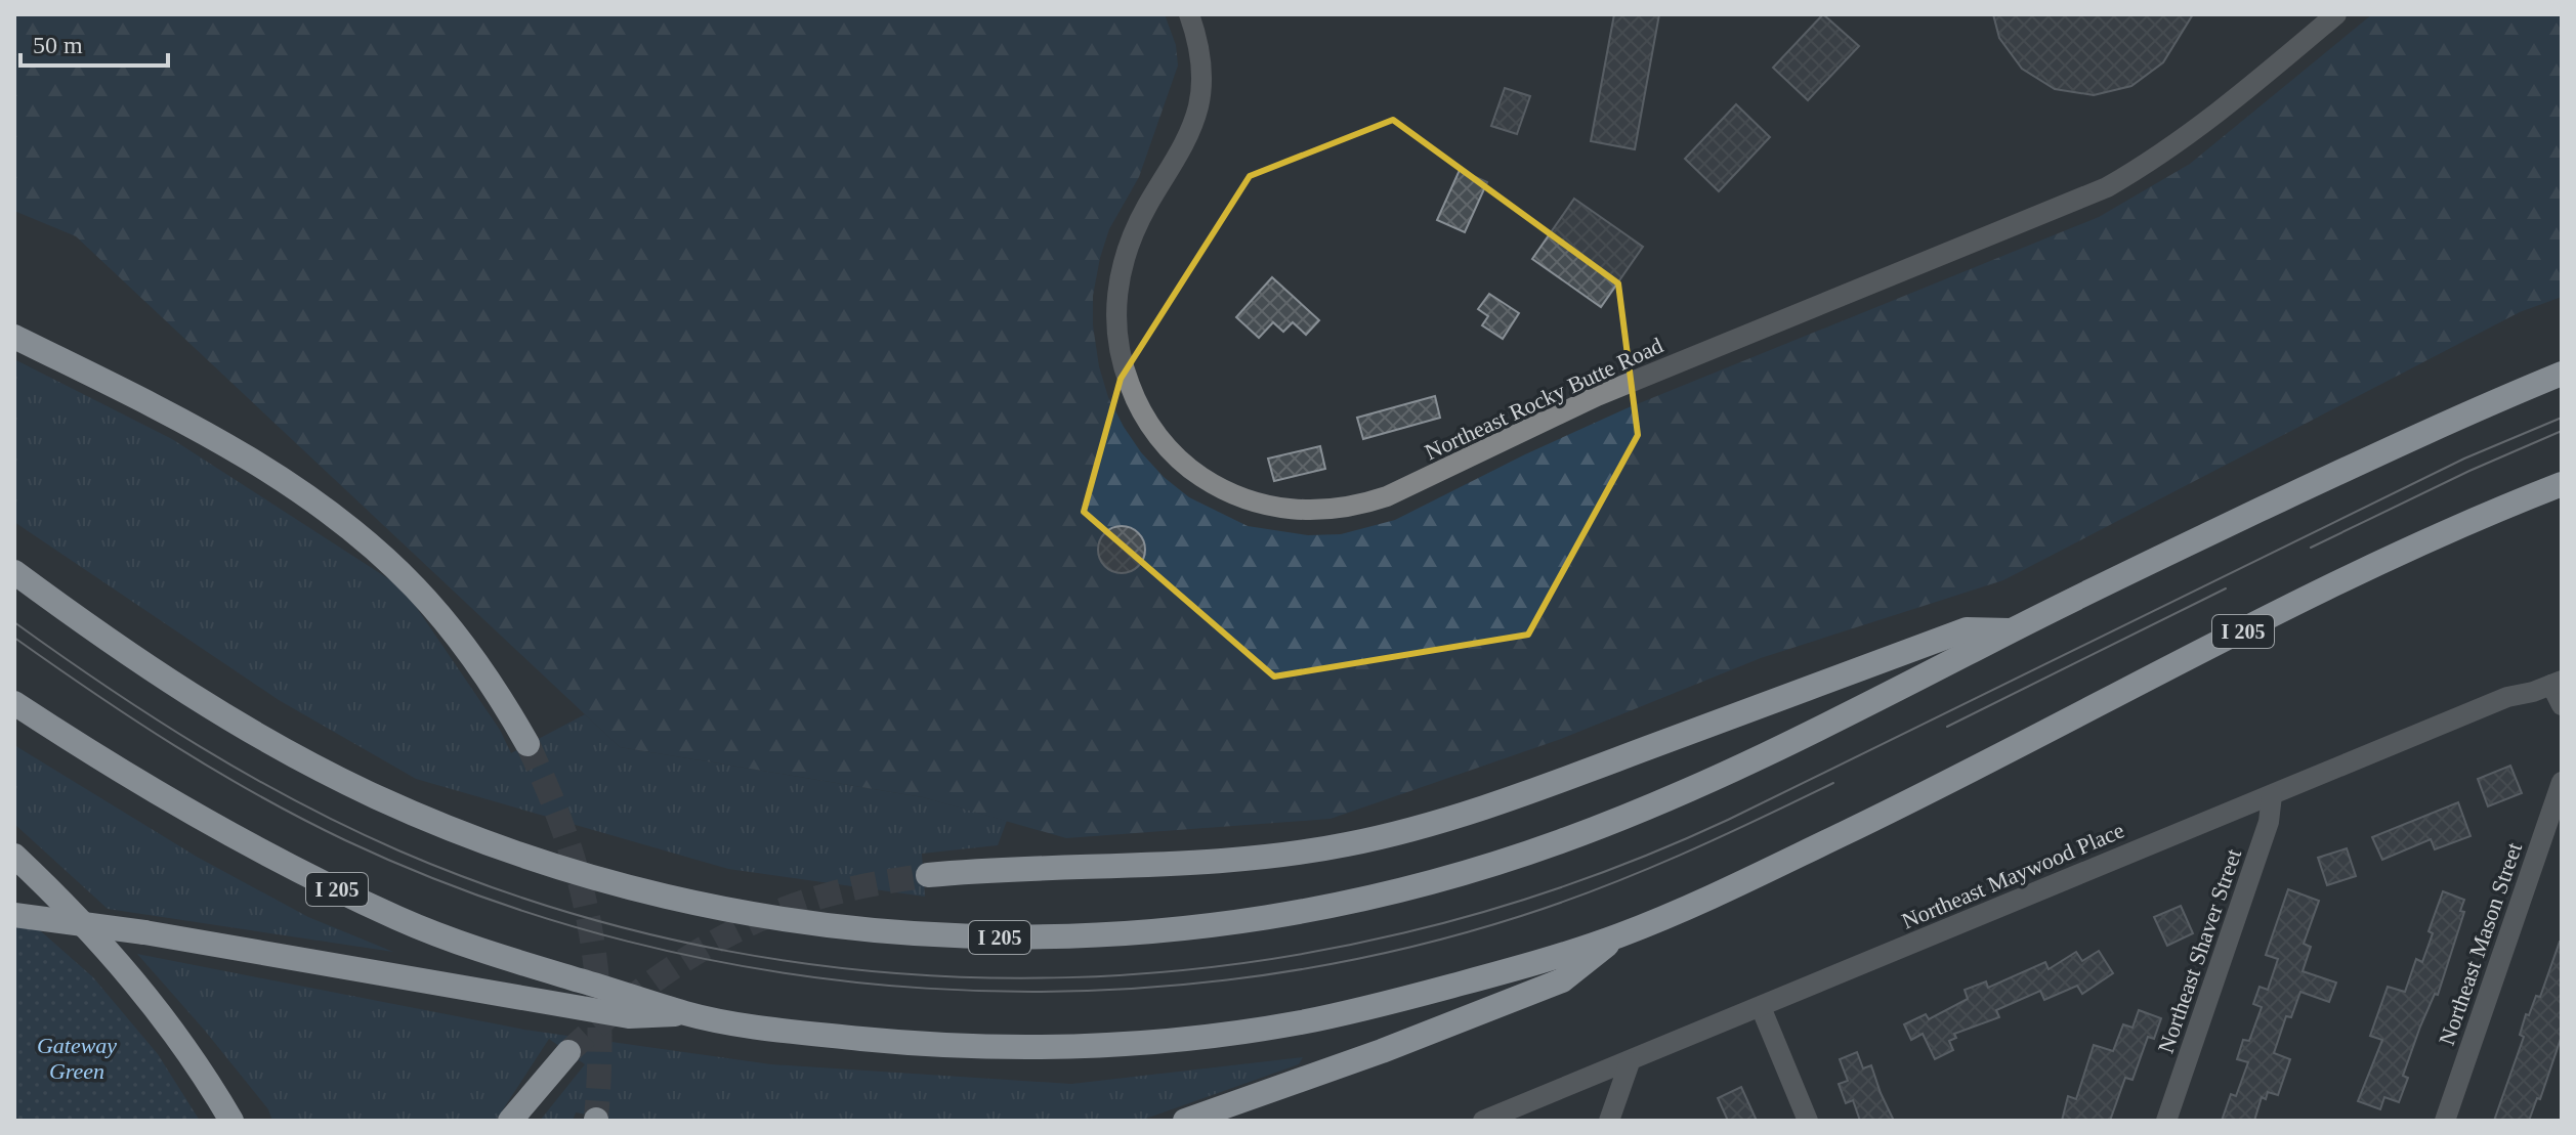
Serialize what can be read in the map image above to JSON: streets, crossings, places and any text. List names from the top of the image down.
{
  "streets": {
    "highway": ["I 205"],
    "street": [
      "Northeast Rocky Butte Road",
      "Northeast Maywood Place",
      "Northeast Mason Street",
      "Northeast Shaver Street"
    ]
  },
  "crossings": [
    ["Northeast Maywood Place", "Northeast Shaver Street"]
  ],
  "parks": ["Gateway Green"],
  "scale_bar": "50 m"
}
